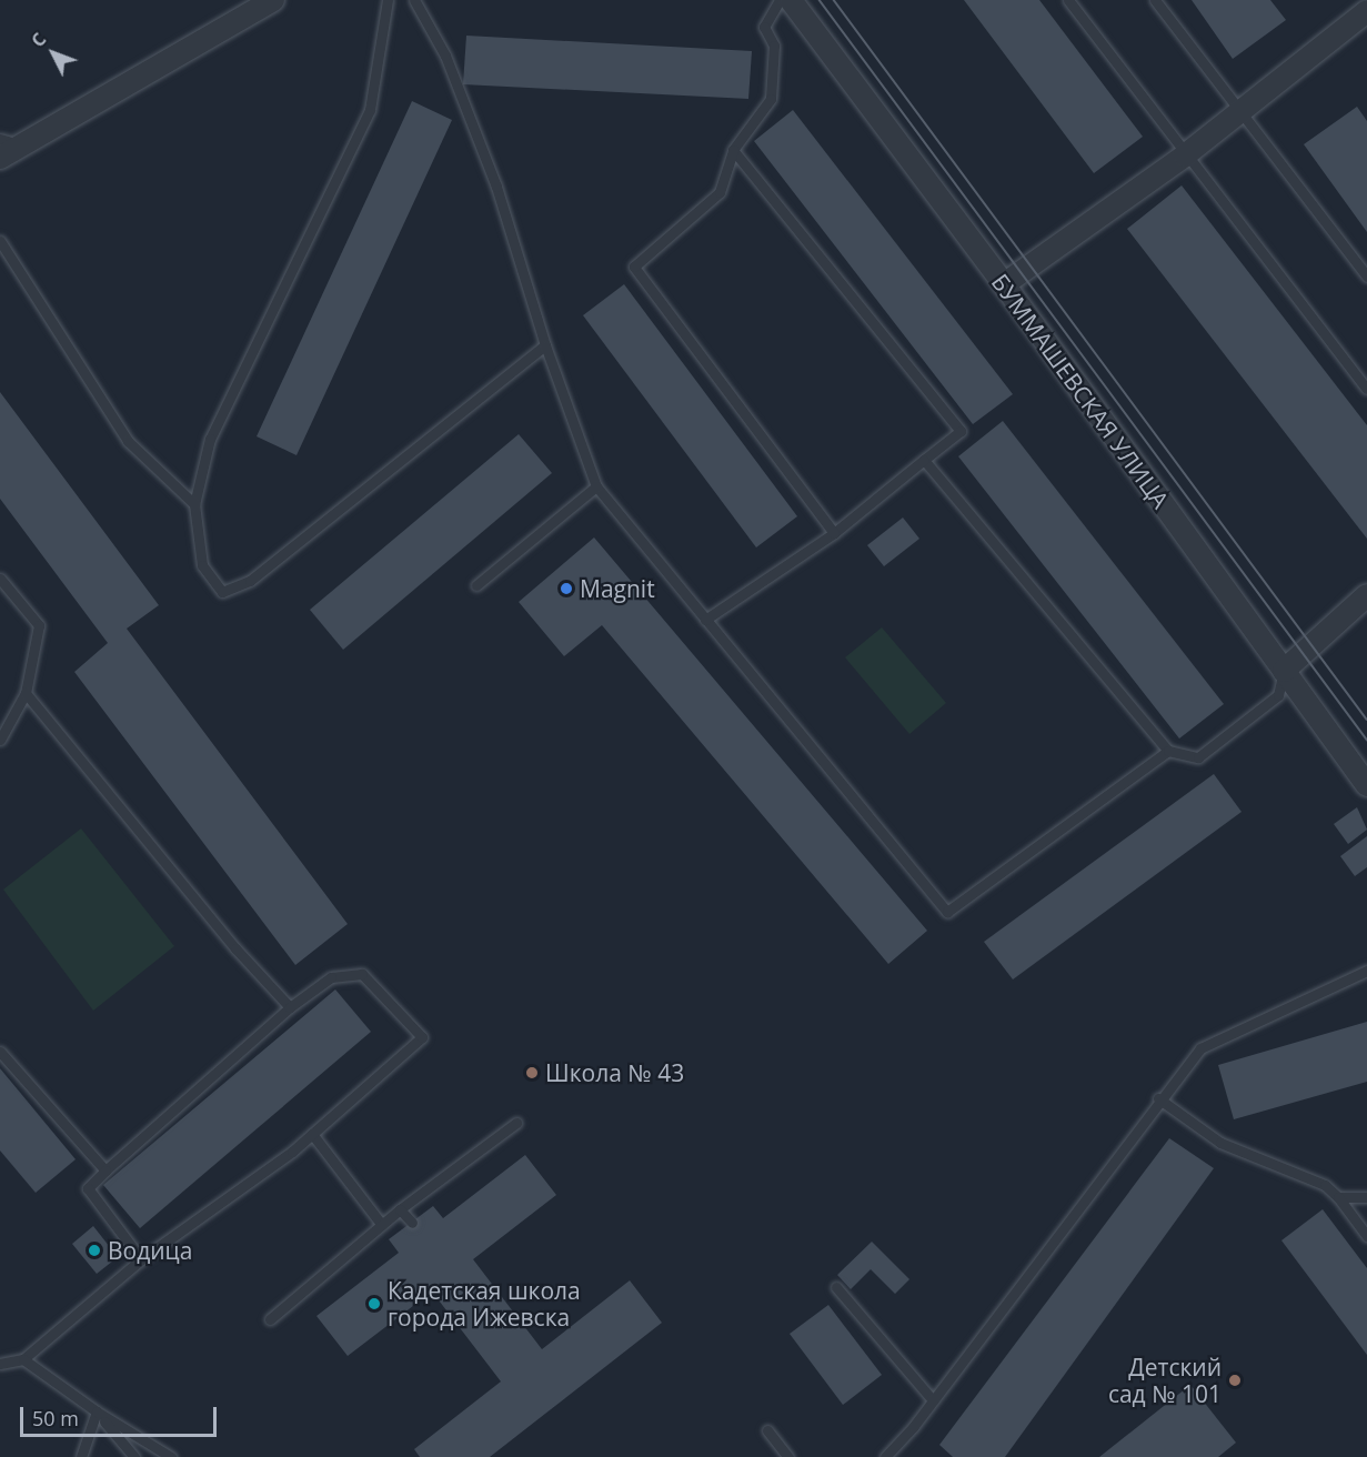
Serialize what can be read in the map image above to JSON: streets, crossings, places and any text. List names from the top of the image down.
{
  "streets": {
    "street": ["БУММАШЕВСКАЯ УЛИЦА"]
  },
  "places": [
    "Magnit",
    "Школа № 43",
    "Водица",
    "Кадетская школа города Ижевска",
    "Детский сад № 101"
  ],
  "scale_bar": "50 m",
  "north": "top left"
}
